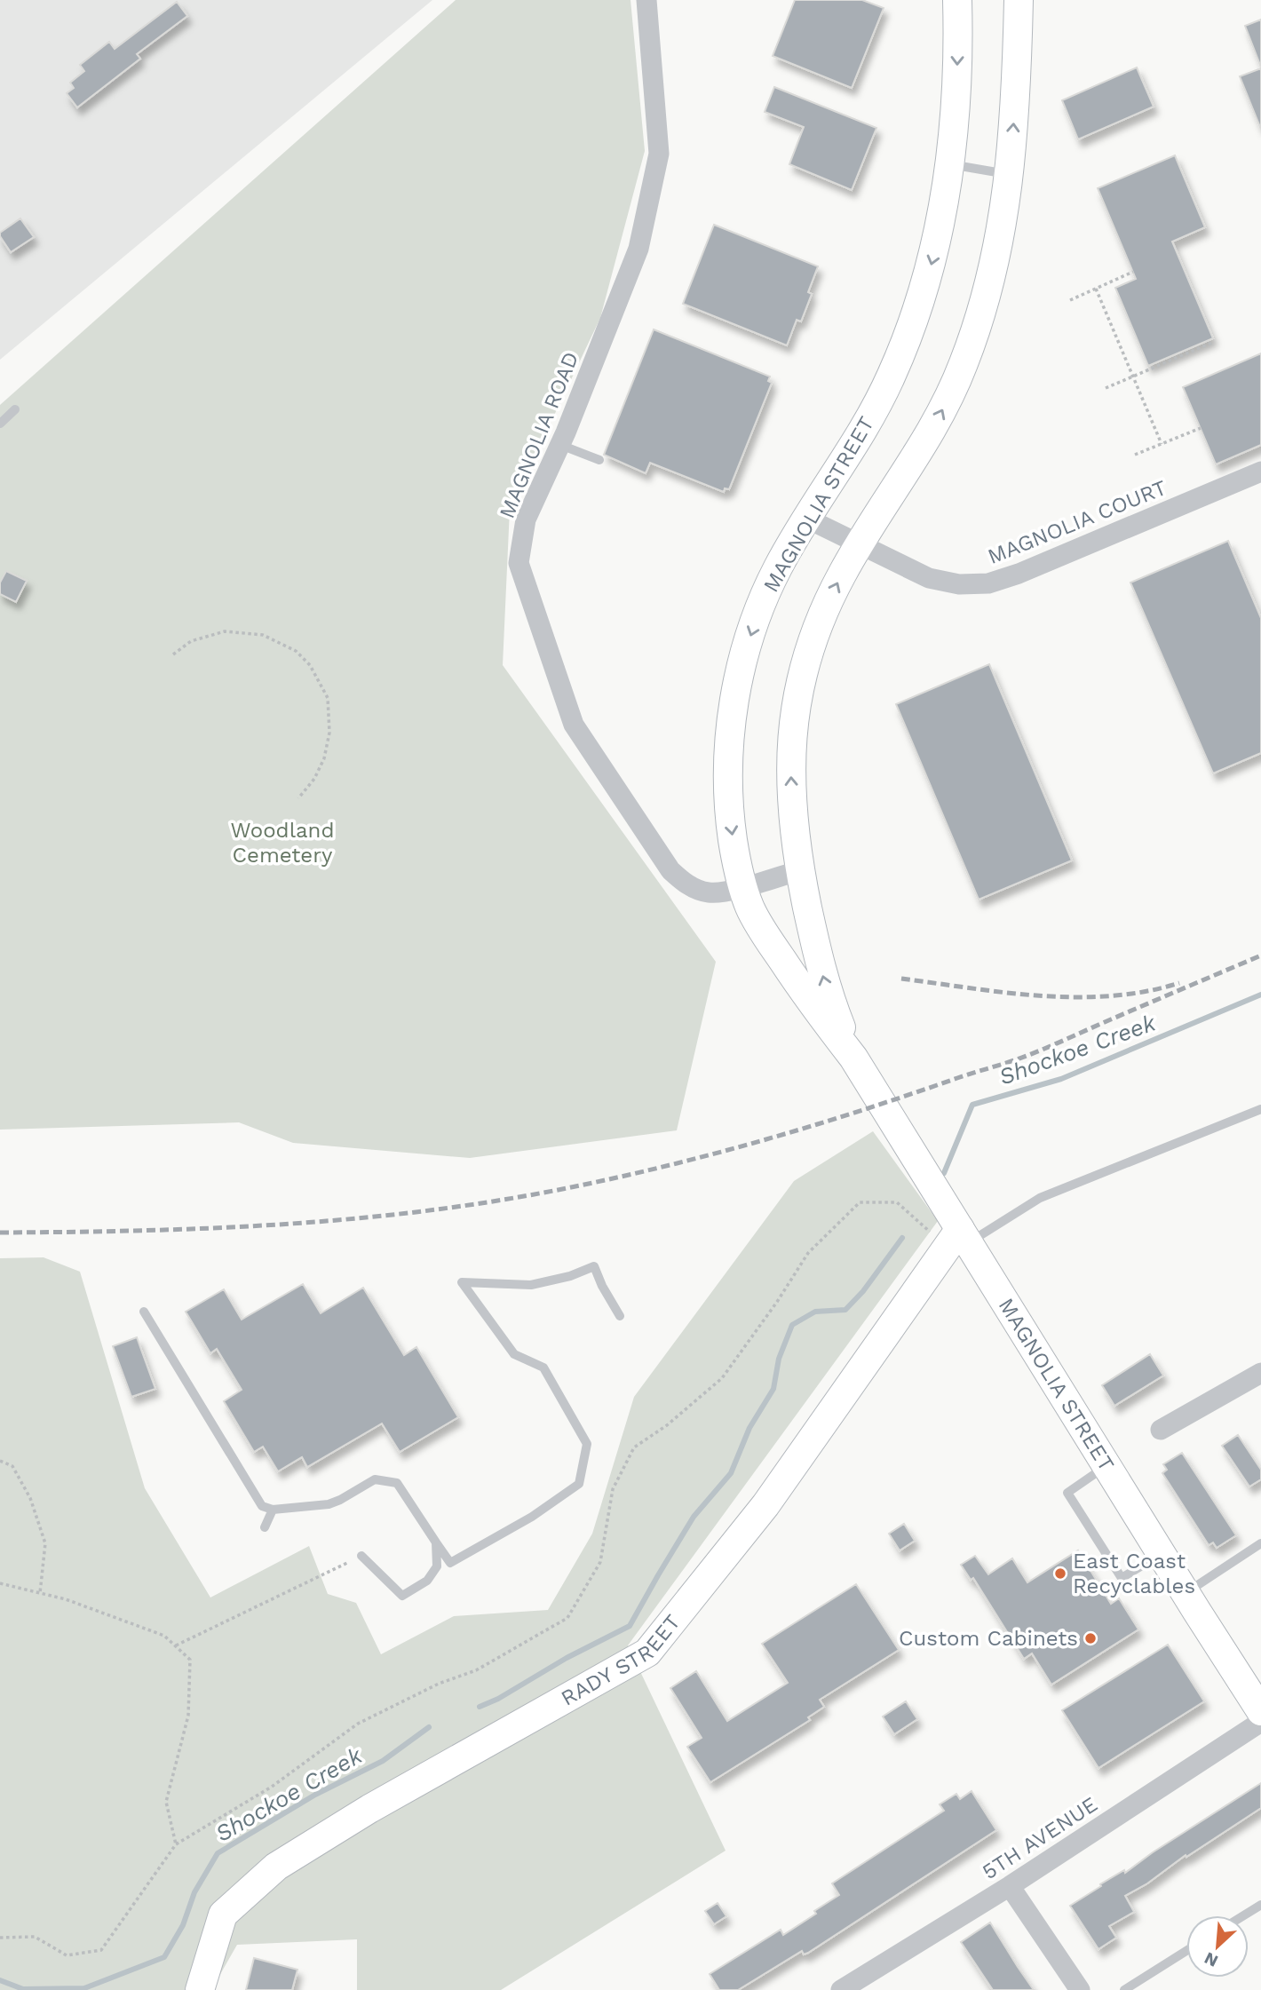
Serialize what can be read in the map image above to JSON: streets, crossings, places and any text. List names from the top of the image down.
{
  "streets": {
    "main road": ["MAGNOLIA STREET", "RADY STREET"],
    "street": ["MAGNOLIA ROAD", "MAGNOLIA COURT", "5TH AVENUE"]
  },
  "crossings": [
    ["MAGNOLIA ROAD", "MAGNOLIA STREET"],
    ["MAGNOLIA STREET", "MAGNOLIA COURT"],
    ["MAGNOLIA STREET", "RADY STREET"]
  ],
  "water": ["Shockoe Creek"],
  "parks": ["Woodland Cemetery"],
  "places": ["East Coast Recyclables", "Custom Cabinets"],
  "north": "bottom left"
}
